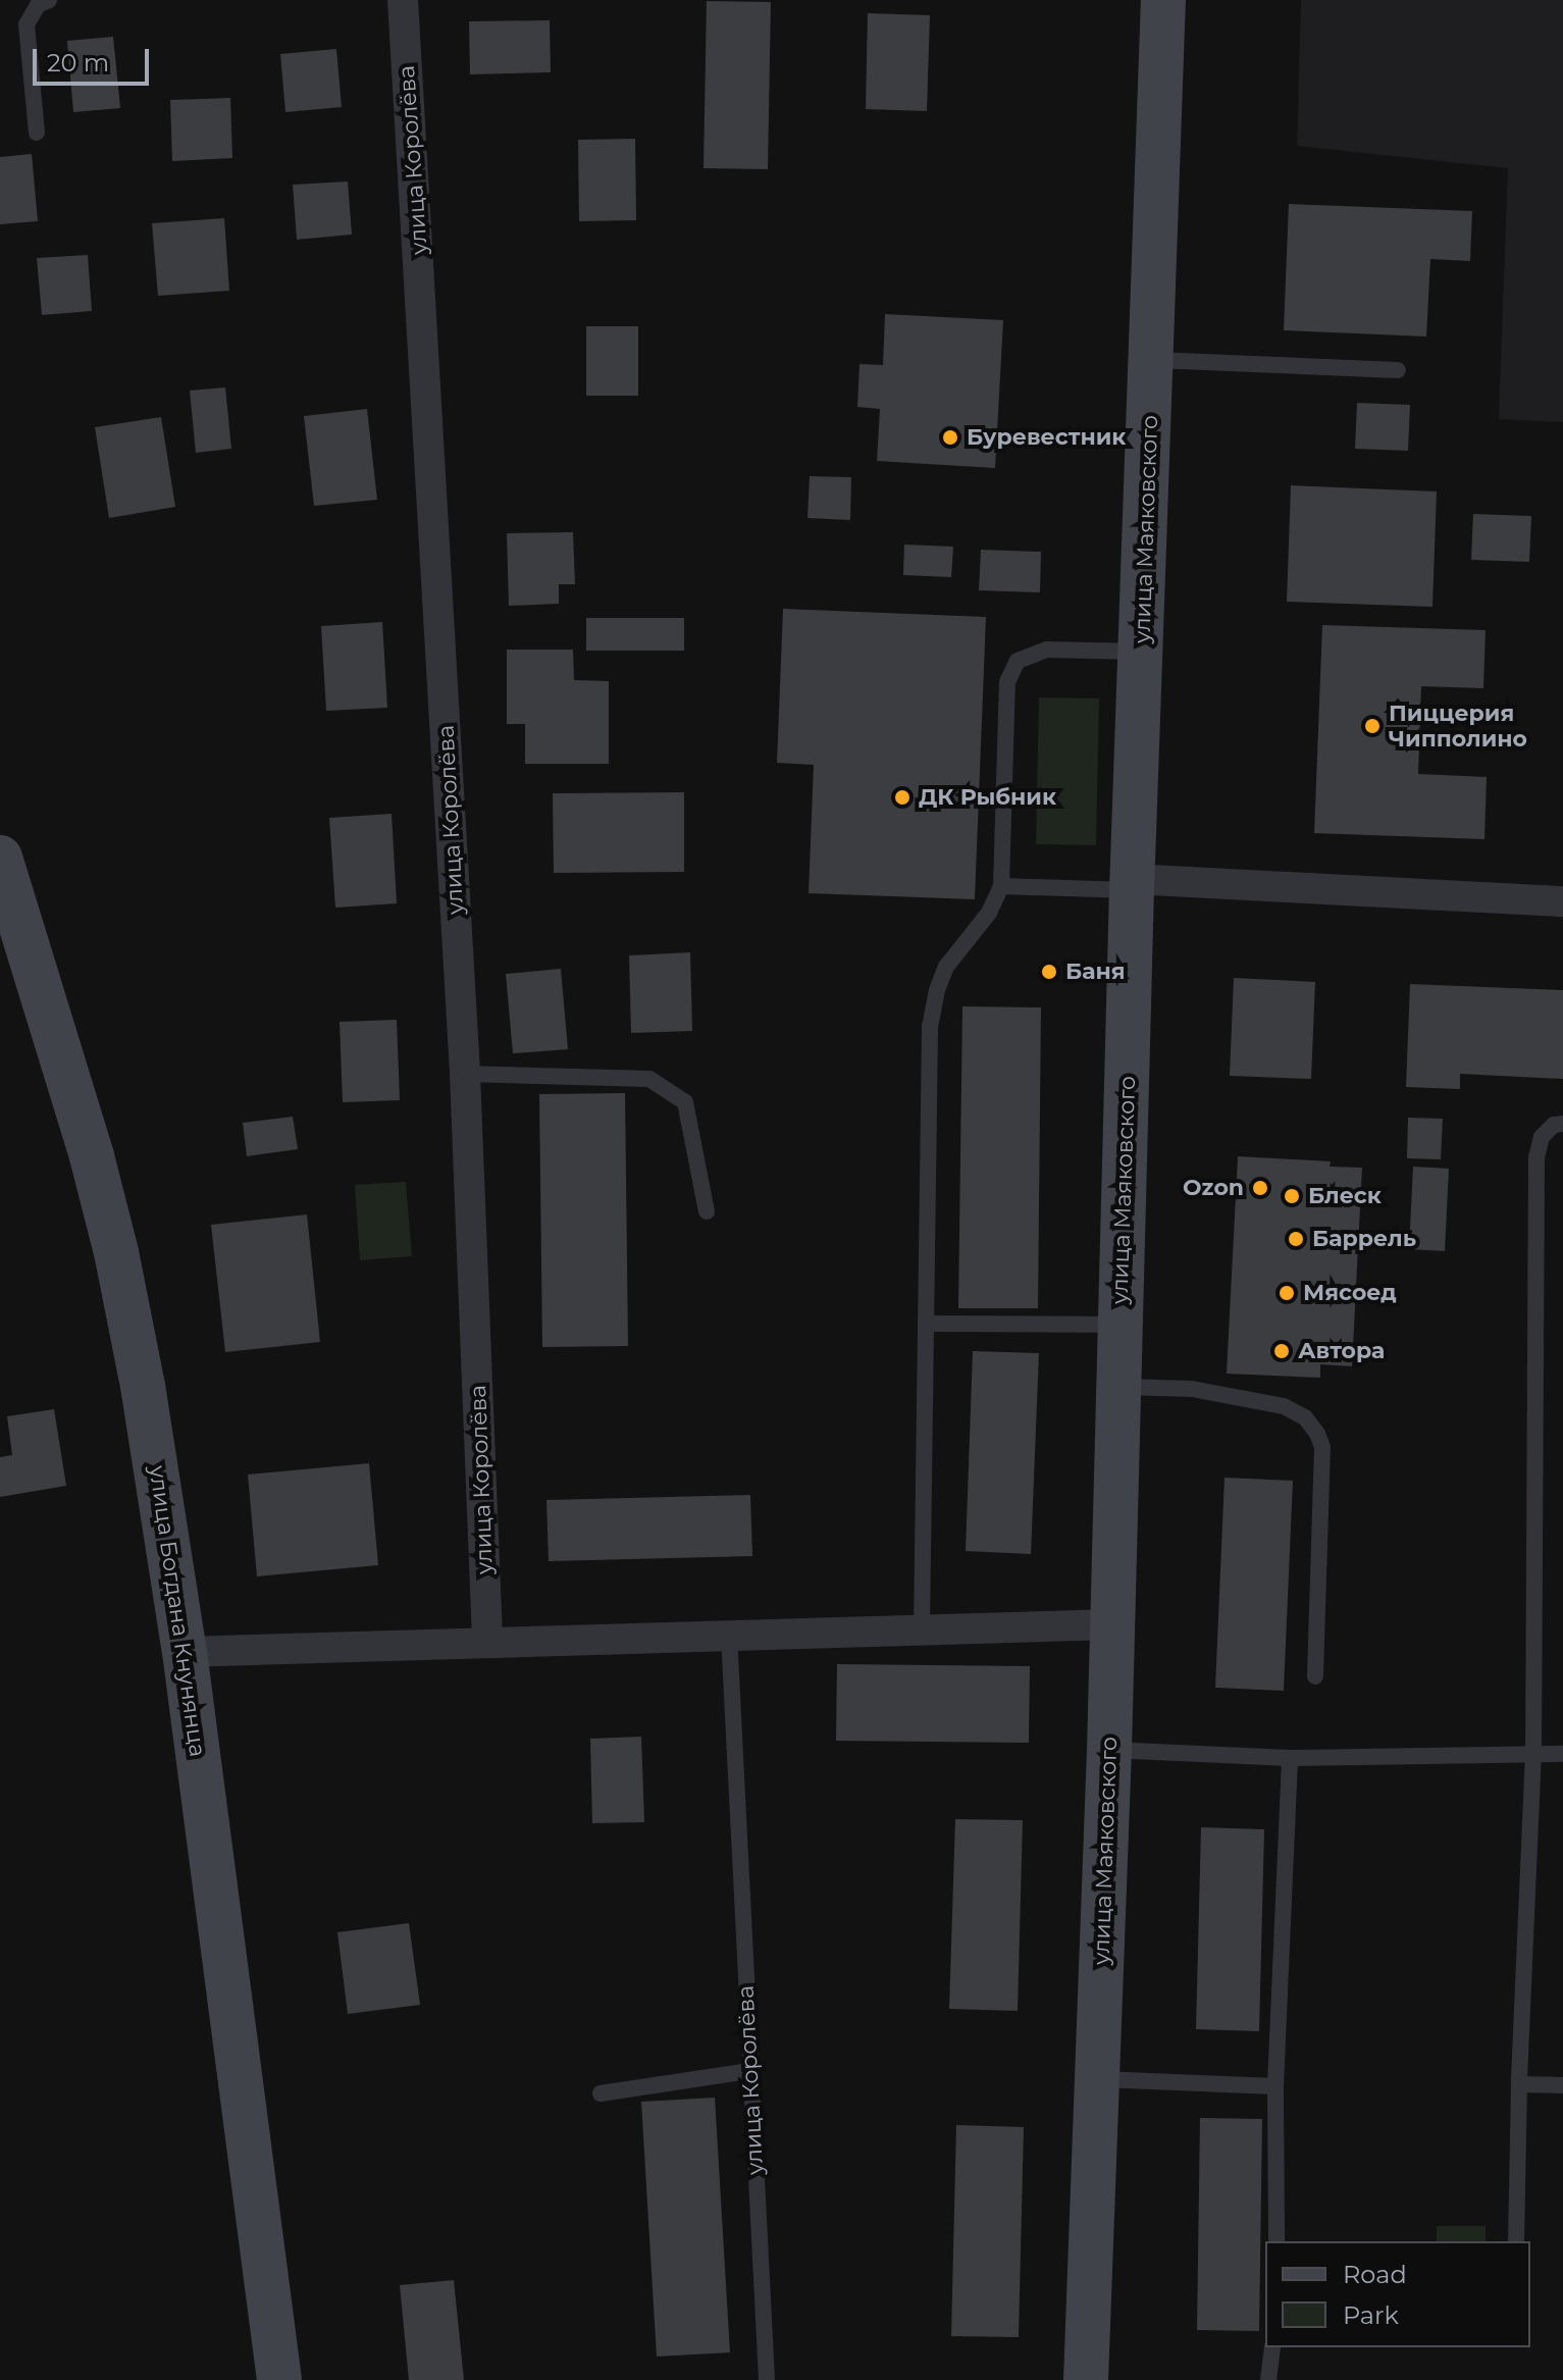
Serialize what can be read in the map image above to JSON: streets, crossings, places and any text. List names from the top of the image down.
{
  "streets": {
    "street": ["улица Королёва", "улица Маяковского", "улица Богдана Кнунянца"]
  },
  "places": [
    "Буревестник",
    "Пиццерия Чипполино",
    "ДК Рыбник",
    "Баня",
    "Ozon",
    "Блеск",
    "Баррель",
    "Мясоед",
    "Автора"
  ],
  "legend": ["Road", "Park"],
  "scale_bar": "20 m"
}
